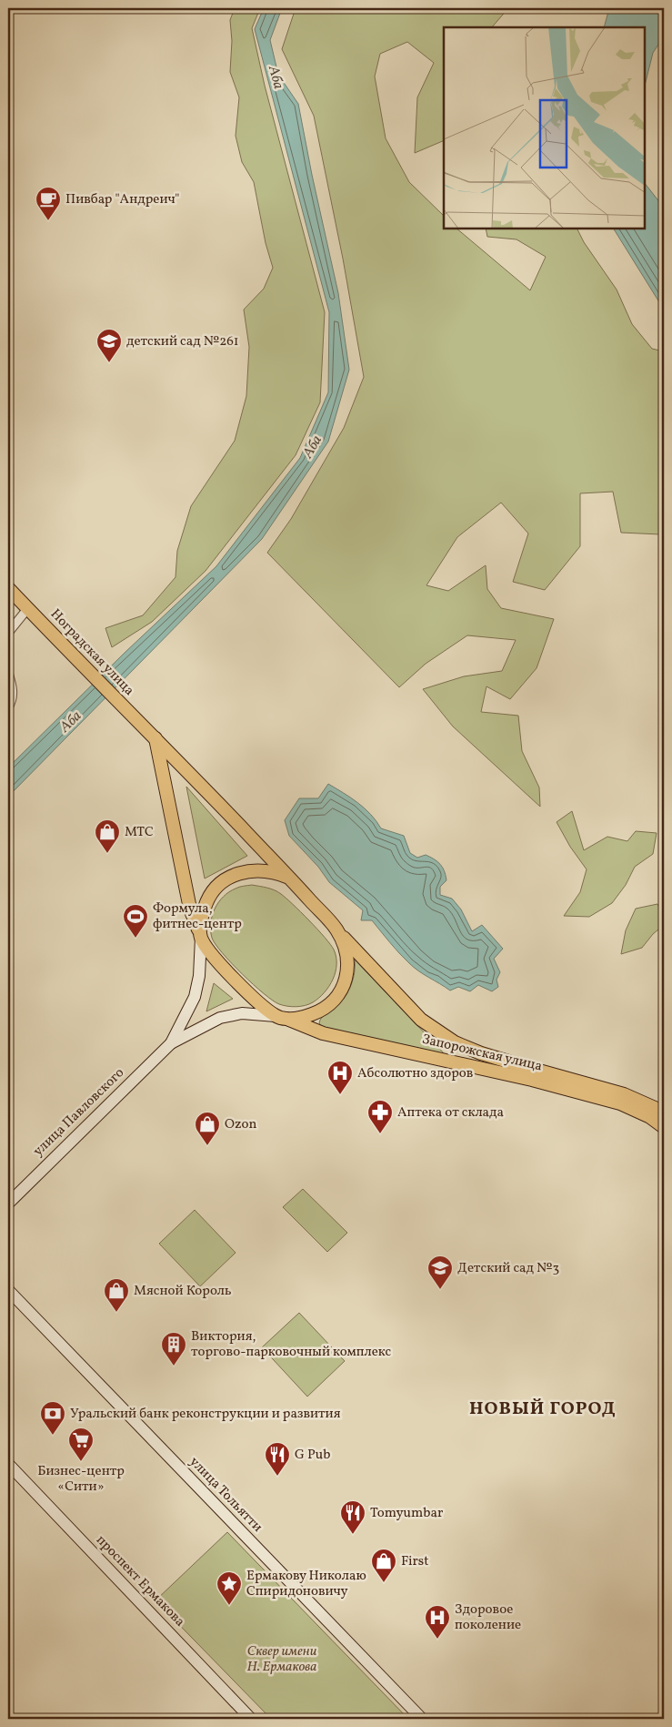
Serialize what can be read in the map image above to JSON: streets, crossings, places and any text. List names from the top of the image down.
{
  "streets": {
    "main road": [
      "Ноградская улица",
      "Запорожская улица",
      "улица Павловского",
      "улица Тольятти",
      "проспект Ермакова"
    ]
  },
  "crossings": [
    ["Ноградская улица", "Запорожская улица"],
    ["Ноградская улица", "улица Павловского"],
    ["Запорожская улица", "улица Павловского"]
  ],
  "districts": ["НОВЫЙ ГОРОД"],
  "water": ["Аба"],
  "parks": ["Сквер имени Н. Ермакова"],
  "places": {
    "cafe": ["Пивбар \"Андреич\""],
    "school or university": ["детский сад №261", "Детский сад №3"],
    "shop": [
      "МТС",
      "Ozon",
      "Мясной Король",
      "First"
    ],
    "sports": ["Формула, фитнес-центр"],
    "hospital": ["Абсолютно здоров", "Здоровое поколение"],
    "pharmacy": ["Аптека от склада"],
    "building": ["Виктория, торгово-парковочный комплекс"],
    "bank": ["Уральский банк реконструкции и развития"],
    "supermarket": ["Бизнес-центр «Сити»"],
    "restaurant": ["G Pub", "Tomyumbar"],
    "place": ["Ермакову Николаю Спиридоновичу"]
  }
}
